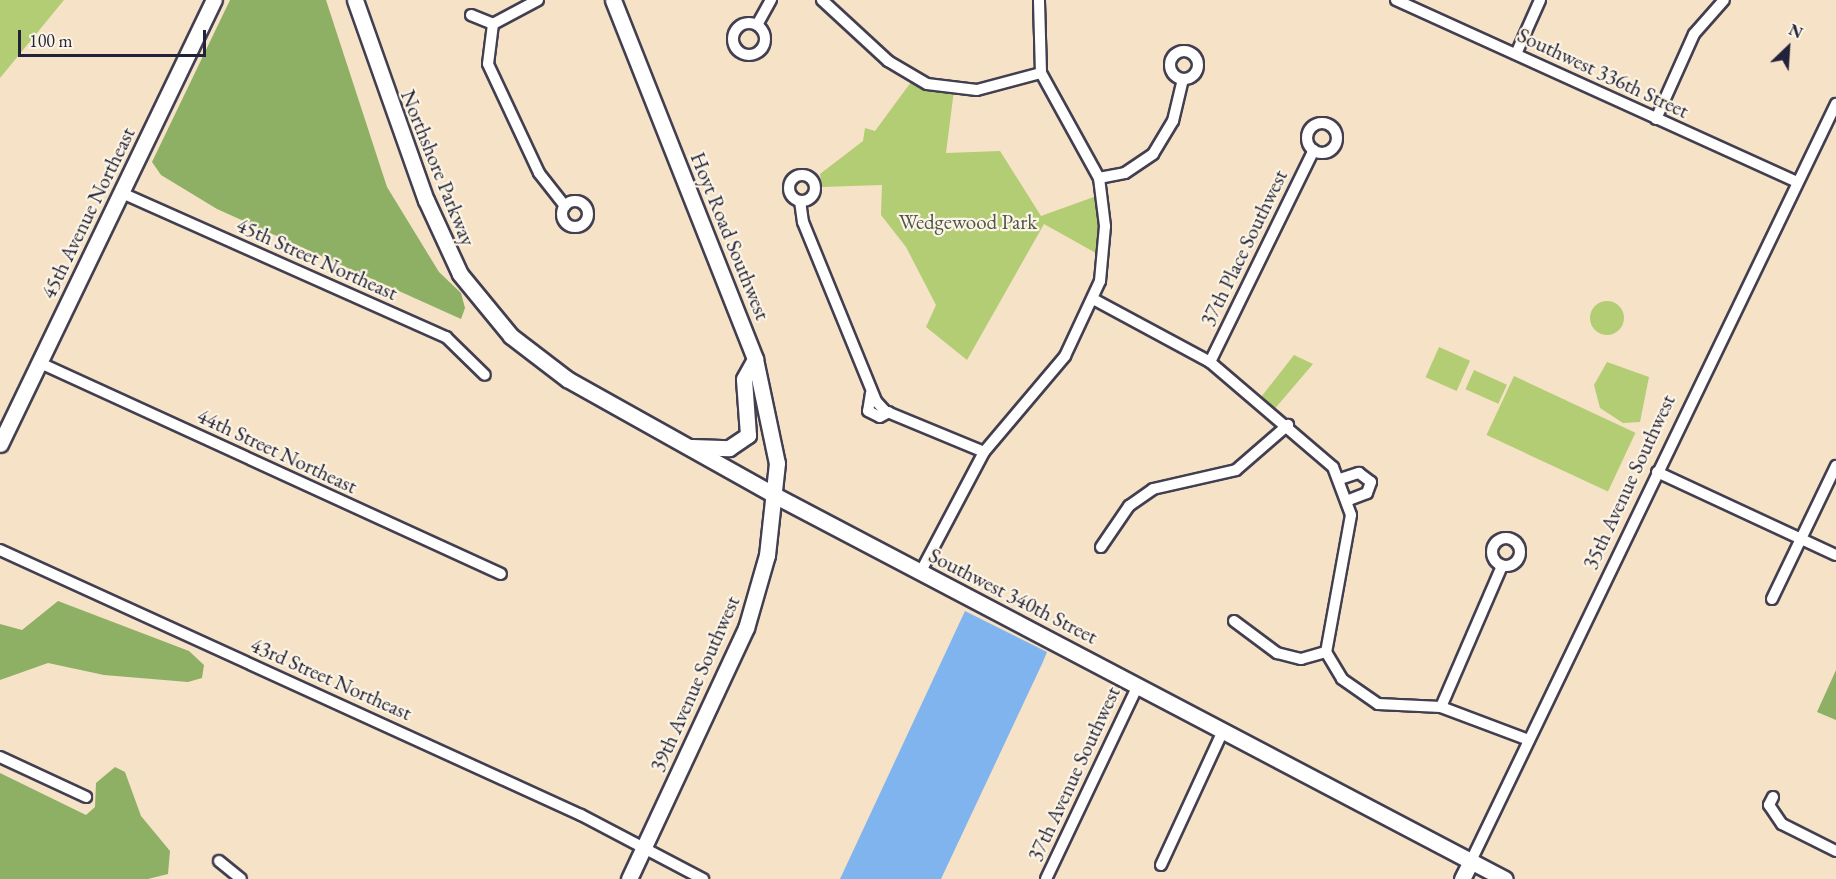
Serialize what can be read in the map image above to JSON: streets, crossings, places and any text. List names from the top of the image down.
{
  "streets": {
    "main road": [
      "Northshore Parkway",
      "45th Avenue Northeast",
      "Hoyt Road Southwest",
      "35th Avenue Southwest",
      "Southwest 340th Street",
      "39th Avenue Southwest"
    ],
    "street": [
      "Southwest 336th Street",
      "37th Place Southwest",
      "45th Street Northeast",
      "44th Street Northeast",
      "43rd Street Northeast",
      "37th Avenue Southwest"
    ]
  },
  "crossings": [
    ["Southwest 336th Street", "35th Avenue Southwest"],
    ["Northshore Parkway", "Southwest 340th Street"],
    ["45th Avenue Northeast", "45th Street Northeast"],
    ["45th Avenue Northeast", "44th Street Northeast"],
    ["Hoyt Road Southwest", "Southwest 340th Street"],
    ["Hoyt Road Southwest", "39th Avenue Southwest"],
    ["35th Avenue Southwest", "Southwest 340th Street"],
    ["Southwest 340th Street", "39th Avenue Southwest"],
    ["Southwest 340th Street", "37th Avenue Southwest"],
    ["43rd Street Northeast", "39th Avenue Southwest"]
  ],
  "parks": ["Wedgewood Park"],
  "scale_bar": "100 m",
  "north": "top right"
}
